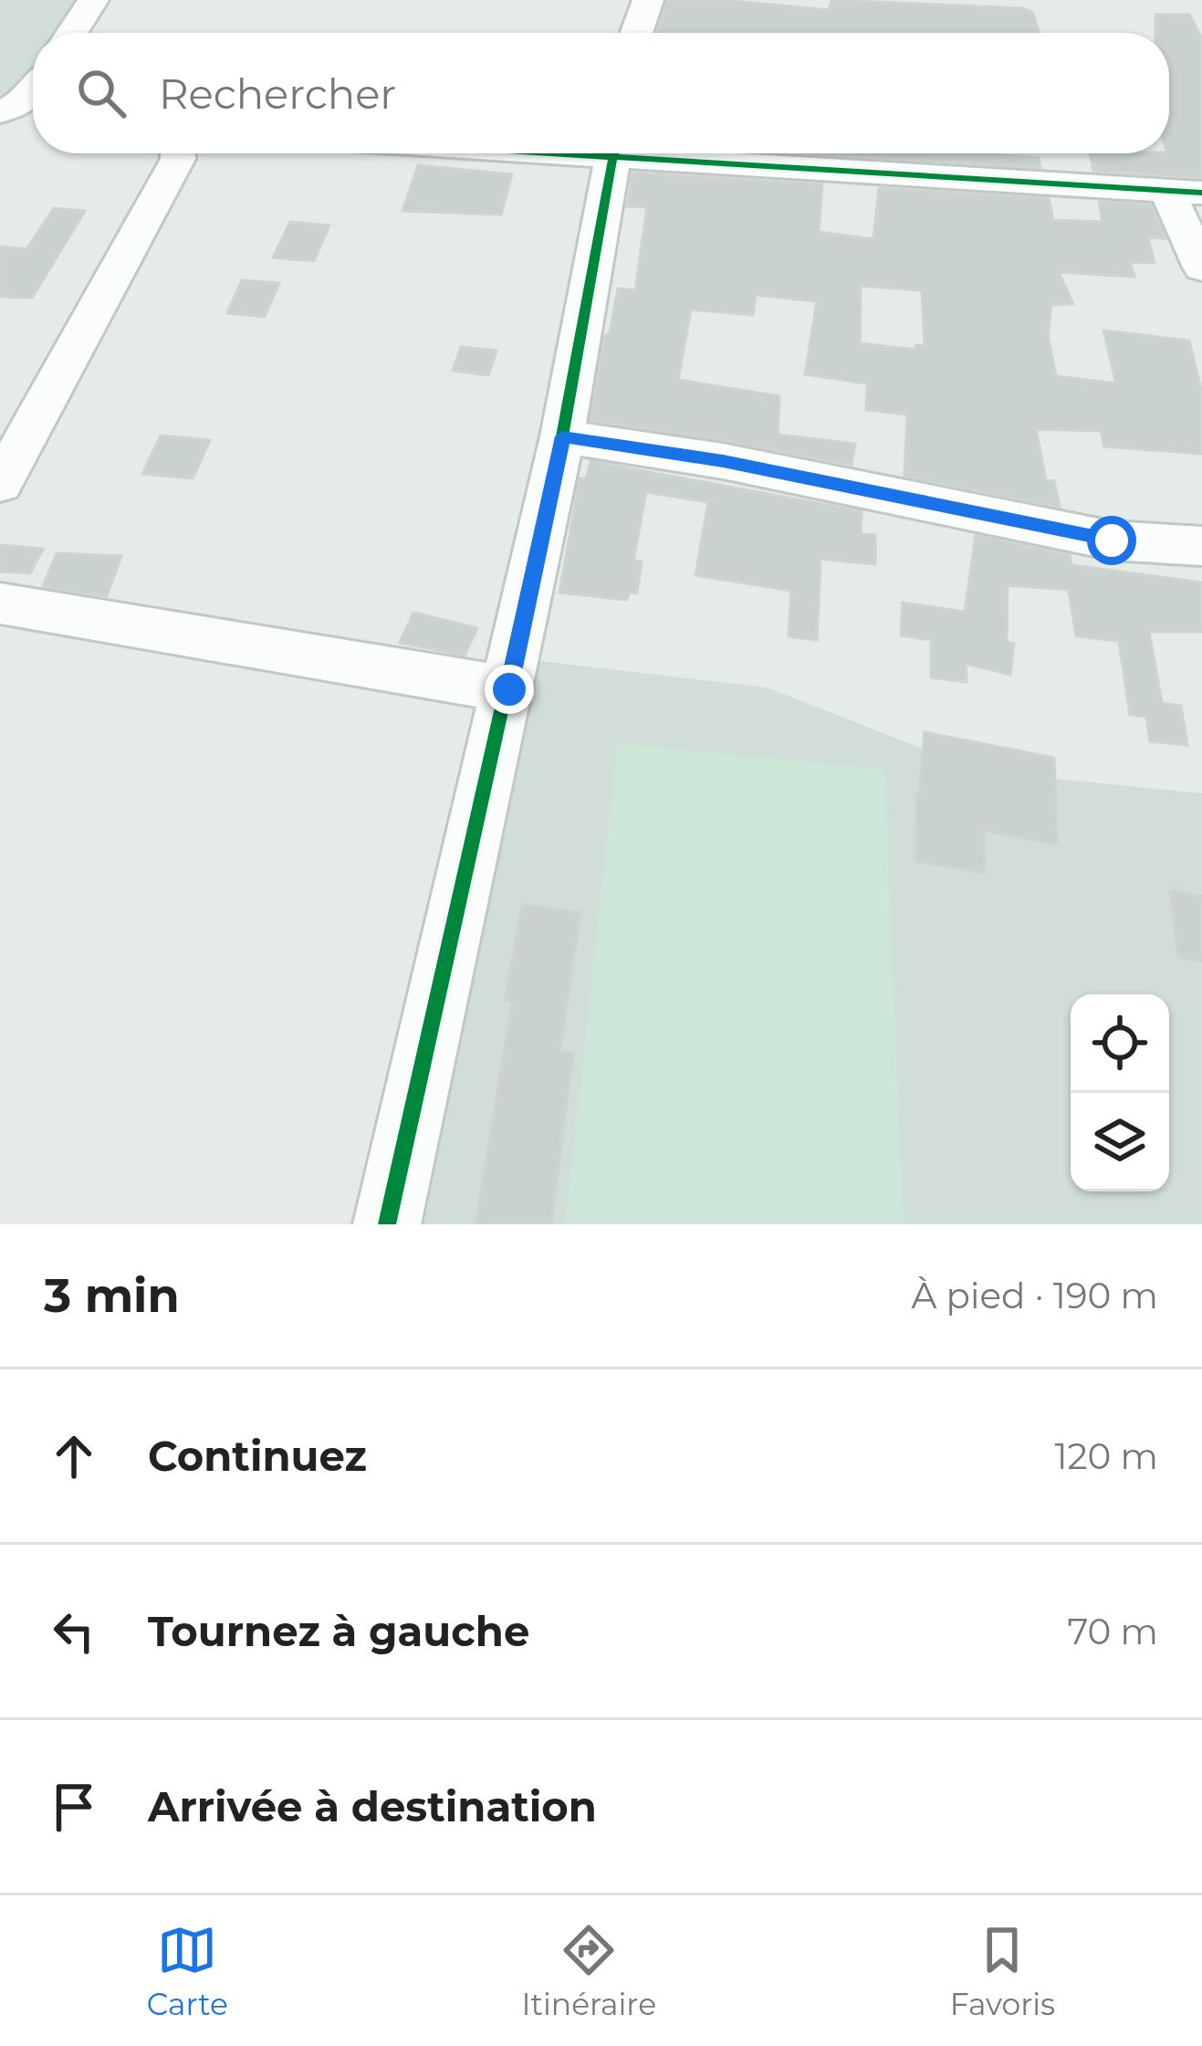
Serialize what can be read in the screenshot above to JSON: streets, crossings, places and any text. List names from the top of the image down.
{
  "page": {
    "search": "Rechercher",
    "heading": ["3 min", "À pied · 190 m"],
    "list": [
      ["Continuez", "120 m"],
      ["Tournez à gauche", "70 m"],
      "Arrivée à destination"
    ],
    "nav": ["Carte", "Itinéraire", "Favoris"]
  }
}
